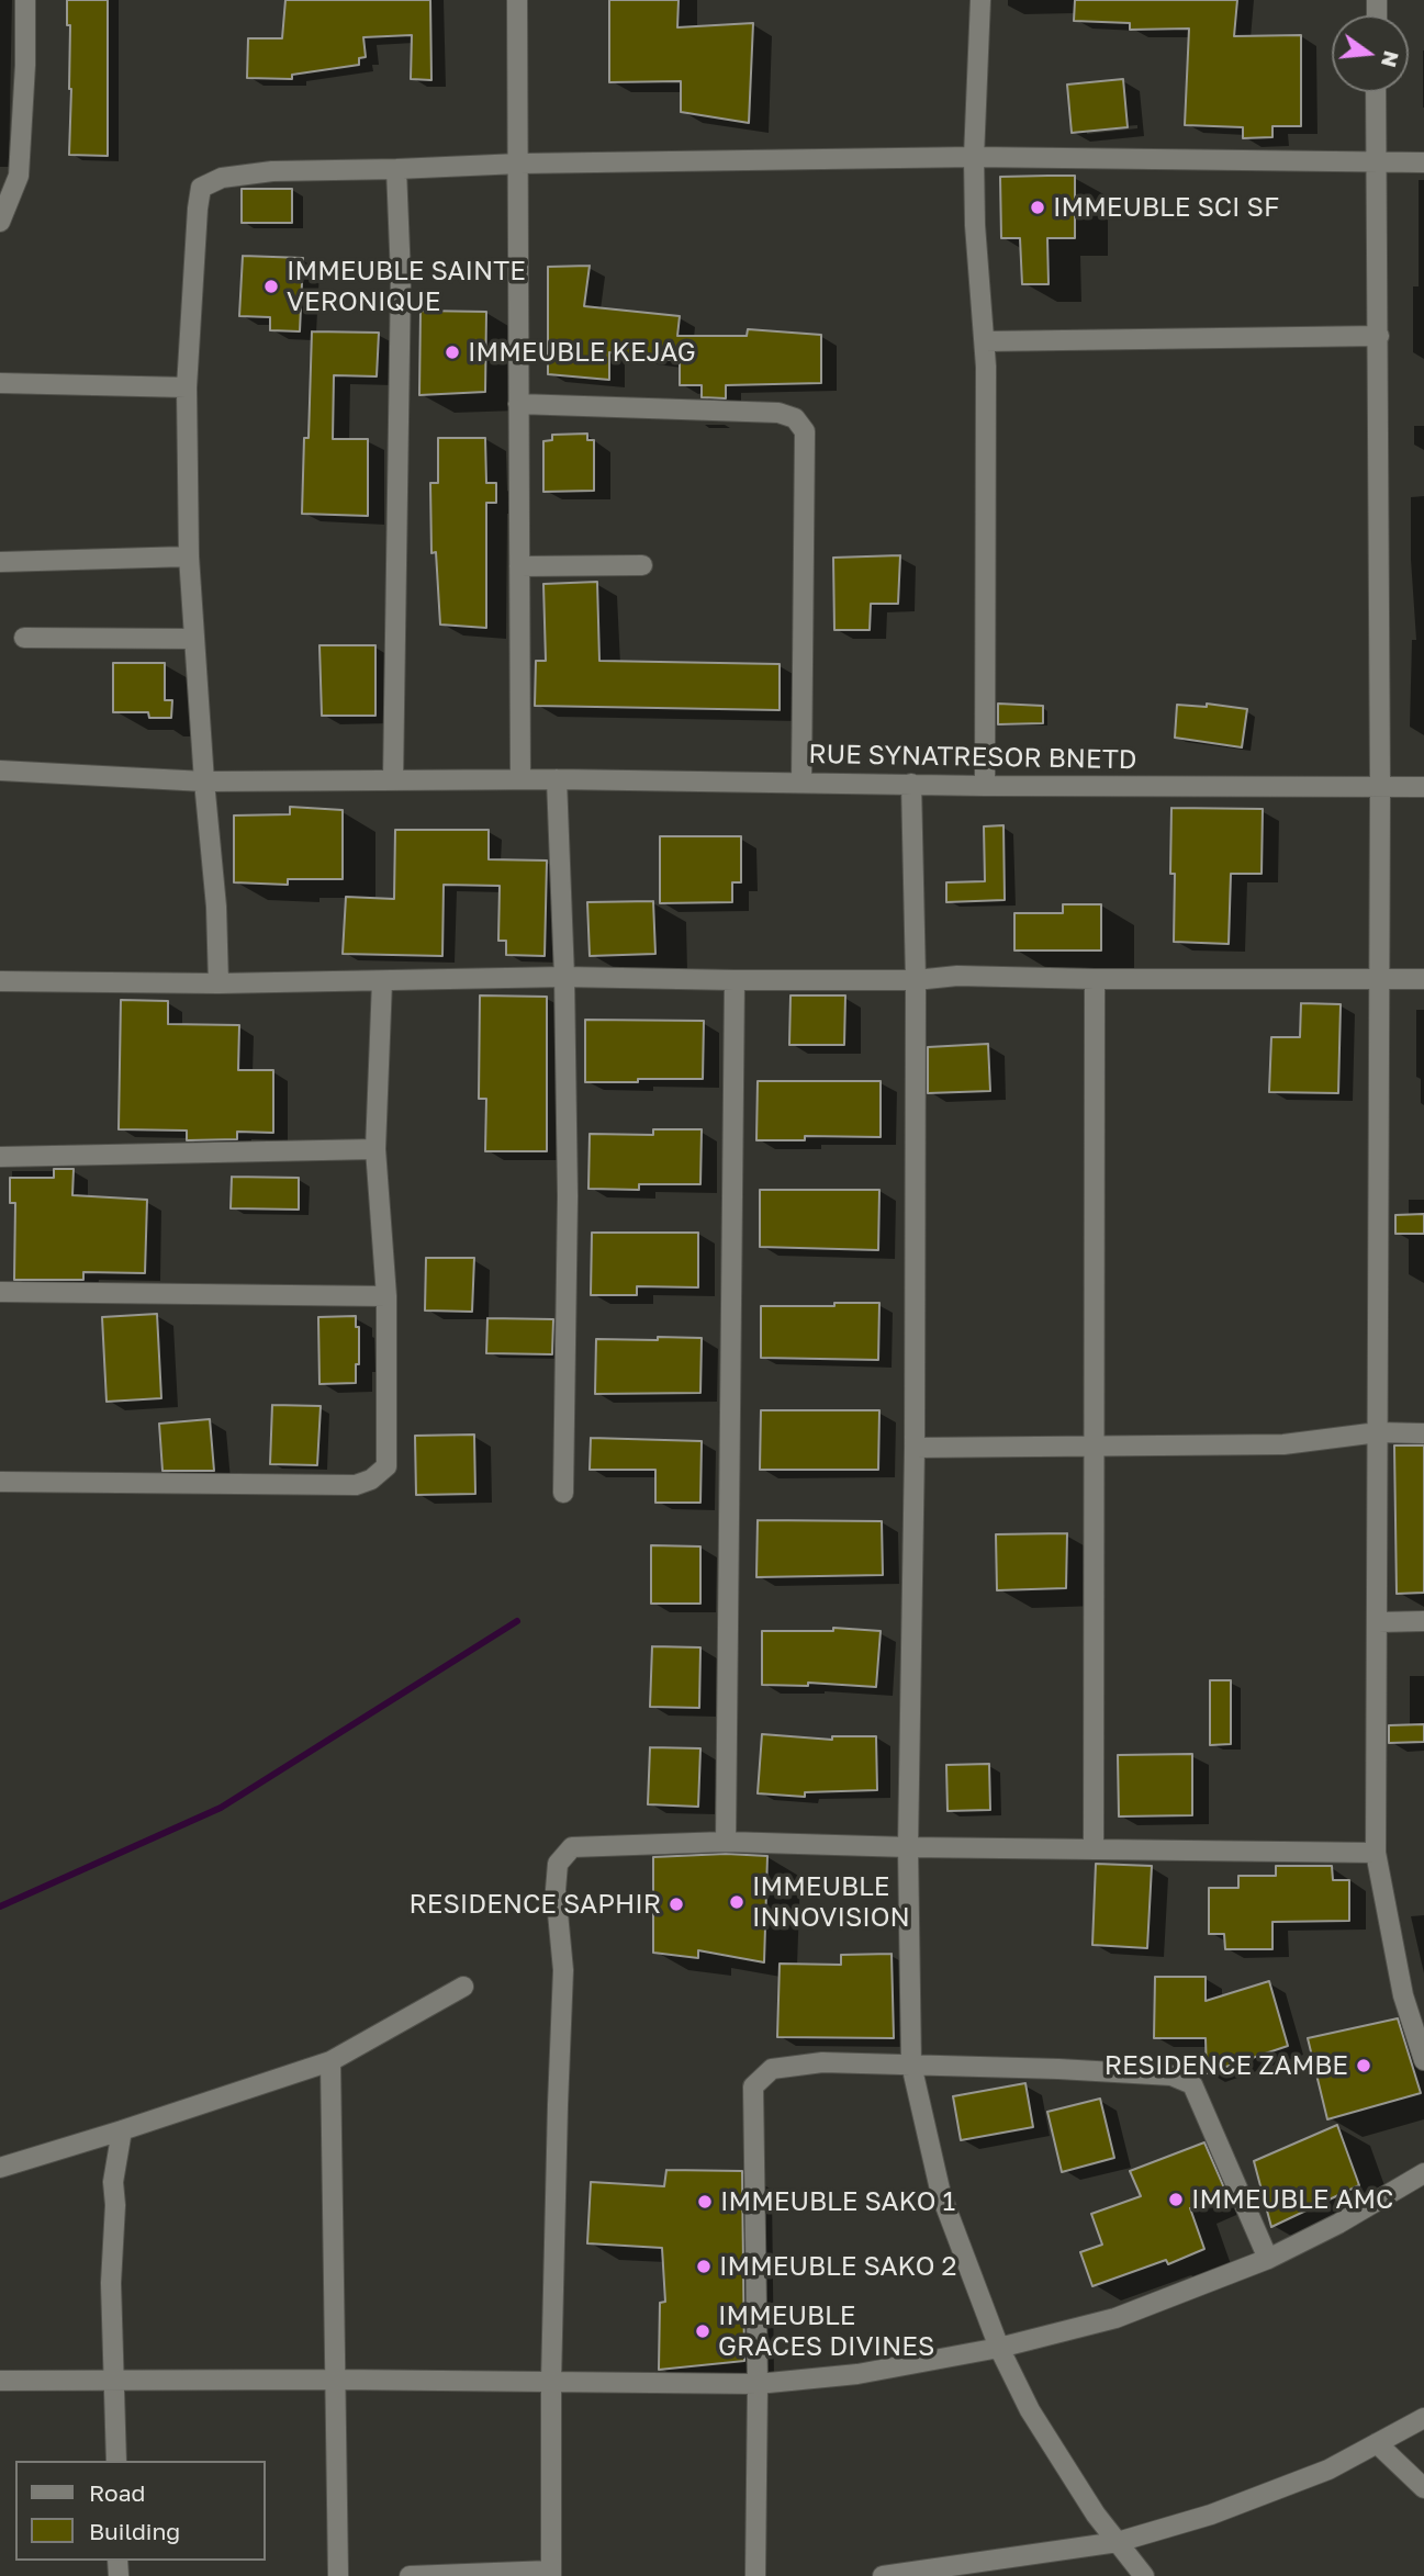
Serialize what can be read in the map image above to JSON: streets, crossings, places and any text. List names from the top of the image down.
{
  "streets": {
    "street": ["RUE SYNATRESOR BNETD"]
  },
  "places": [
    "IMMEUBLE SCI SF",
    "IMMEUBLE SAINTE VERONIQUE",
    "IMMEUBLE KEJAG",
    "IMMEUBLE INNOVISION",
    "RESIDENCE SAPHIR",
    "RESIDENCE ZAMBE",
    "IMMEUBLE AMC",
    "IMMEUBLE SAKO 1",
    "IMMEUBLE SAKO 2",
    "IMMEUBLE GRACES DIVINES"
  ],
  "legend": ["Road", "Building"],
  "north": "right"
}
